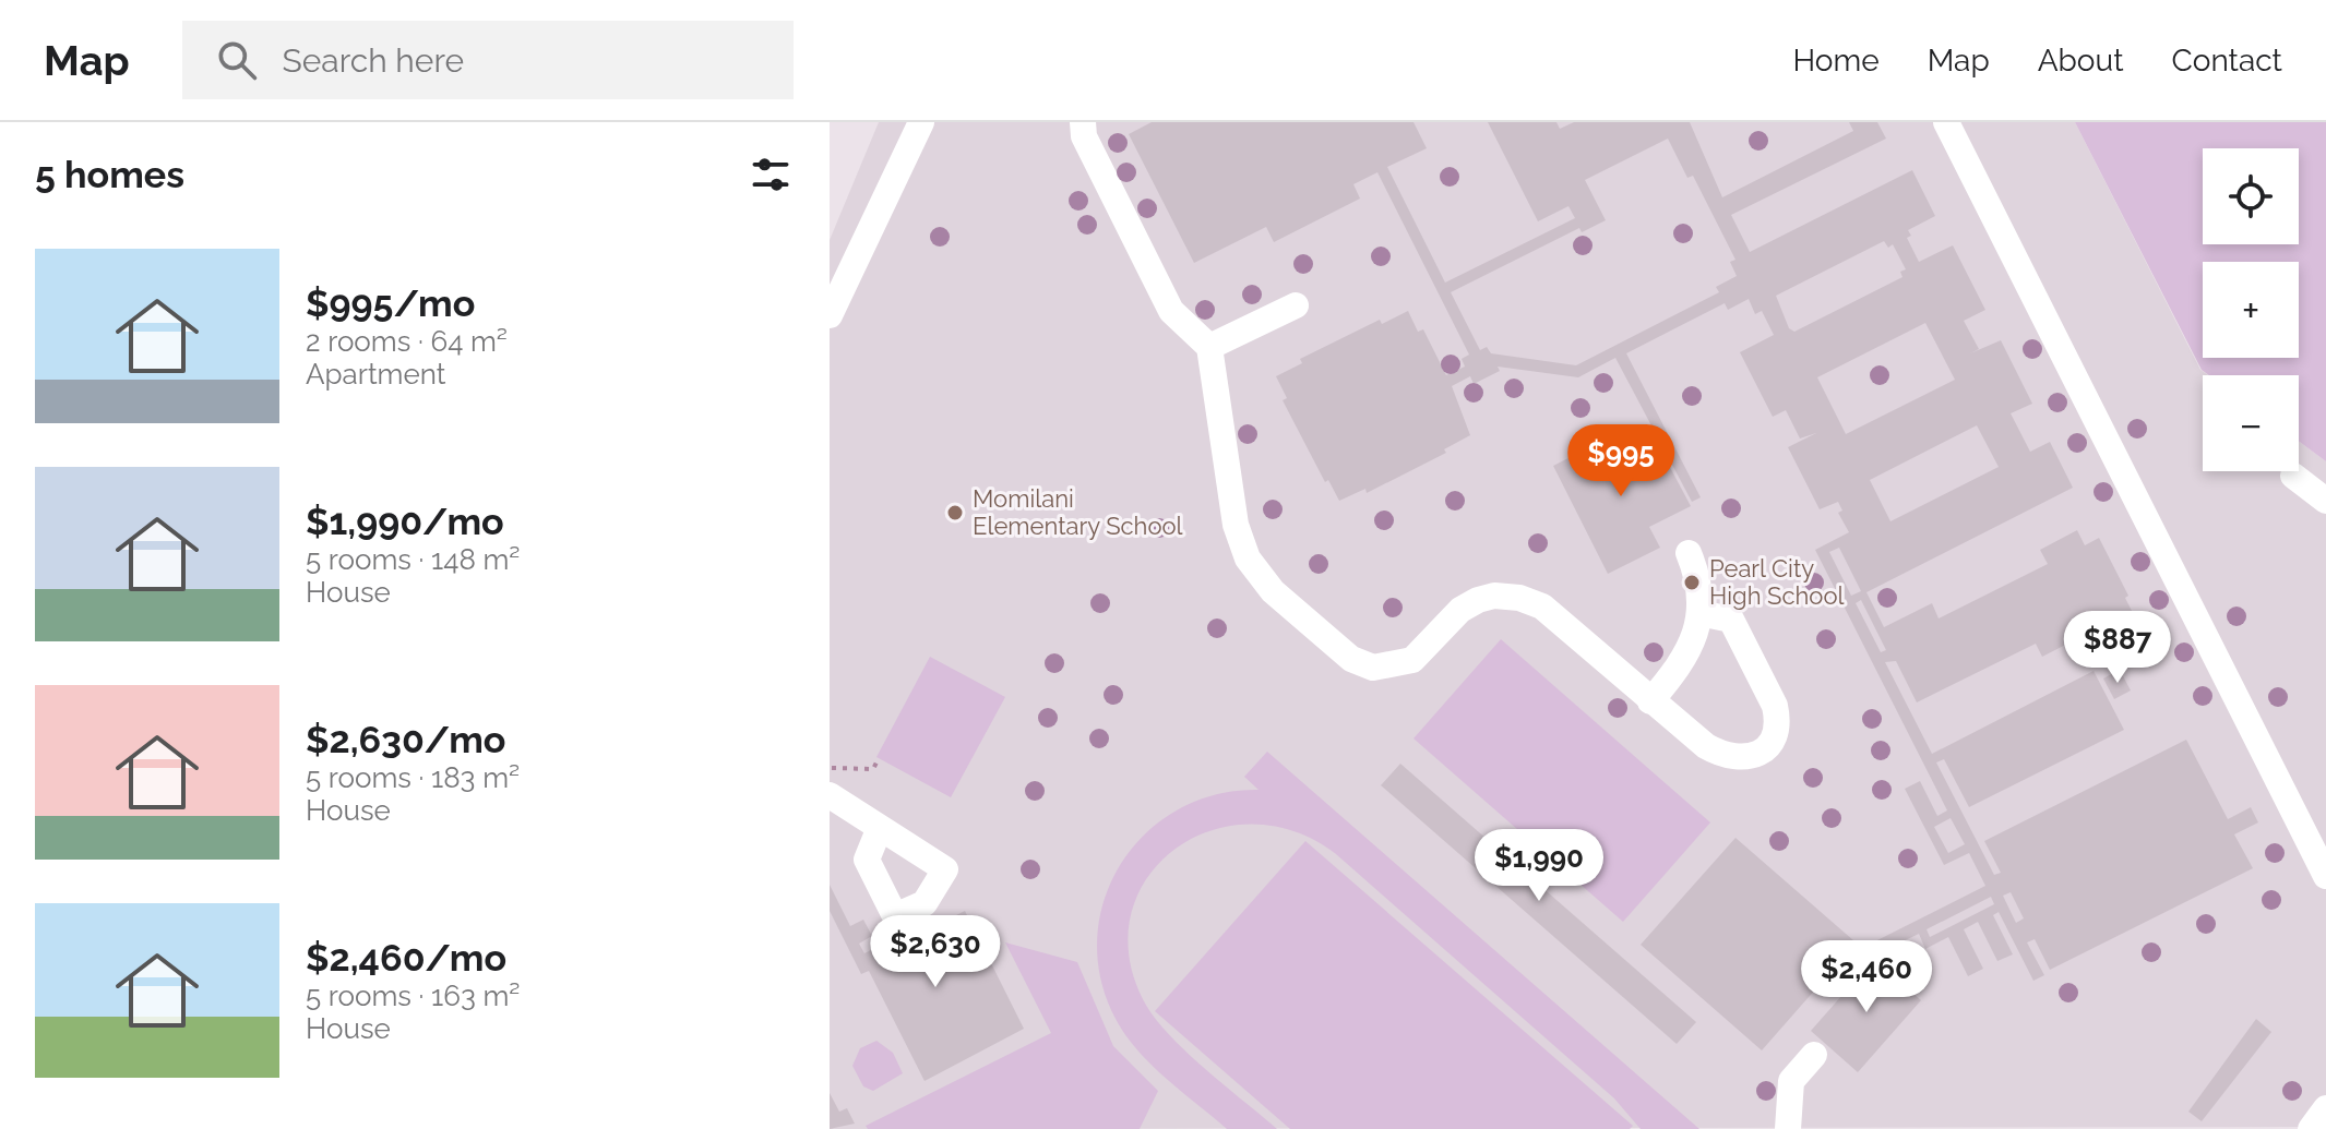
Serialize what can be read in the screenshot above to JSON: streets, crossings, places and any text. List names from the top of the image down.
{
  "places": ["Momilani Elementary School", "Pearl City High School"],
  "page": {
    "header": "Map",
    "search": "Search here",
    "nav": [
      "Home",
      "Map",
      "About",
      "Contact"
    ],
    "heading": "5 homes",
    "map_buttons": ["+", "−"],
    "list": [
      {
        "name": "$995/mo",
        "note": "2 rooms · 64 m² · Apartment"
      },
      {
        "name": "$1,990/mo",
        "note": "5 rooms · 148 m² · House"
      },
      {
        "name": "$2,630/mo",
        "note": "5 rooms · 183 m² · House"
      },
      {
        "name": "$2,460/mo",
        "note": "5 rooms · 163 m² · House"
      }
    ],
    "price": [
      "$995",
      "$887",
      "$1,990",
      "$2,630",
      "$2,460"
    ]
  }
}
